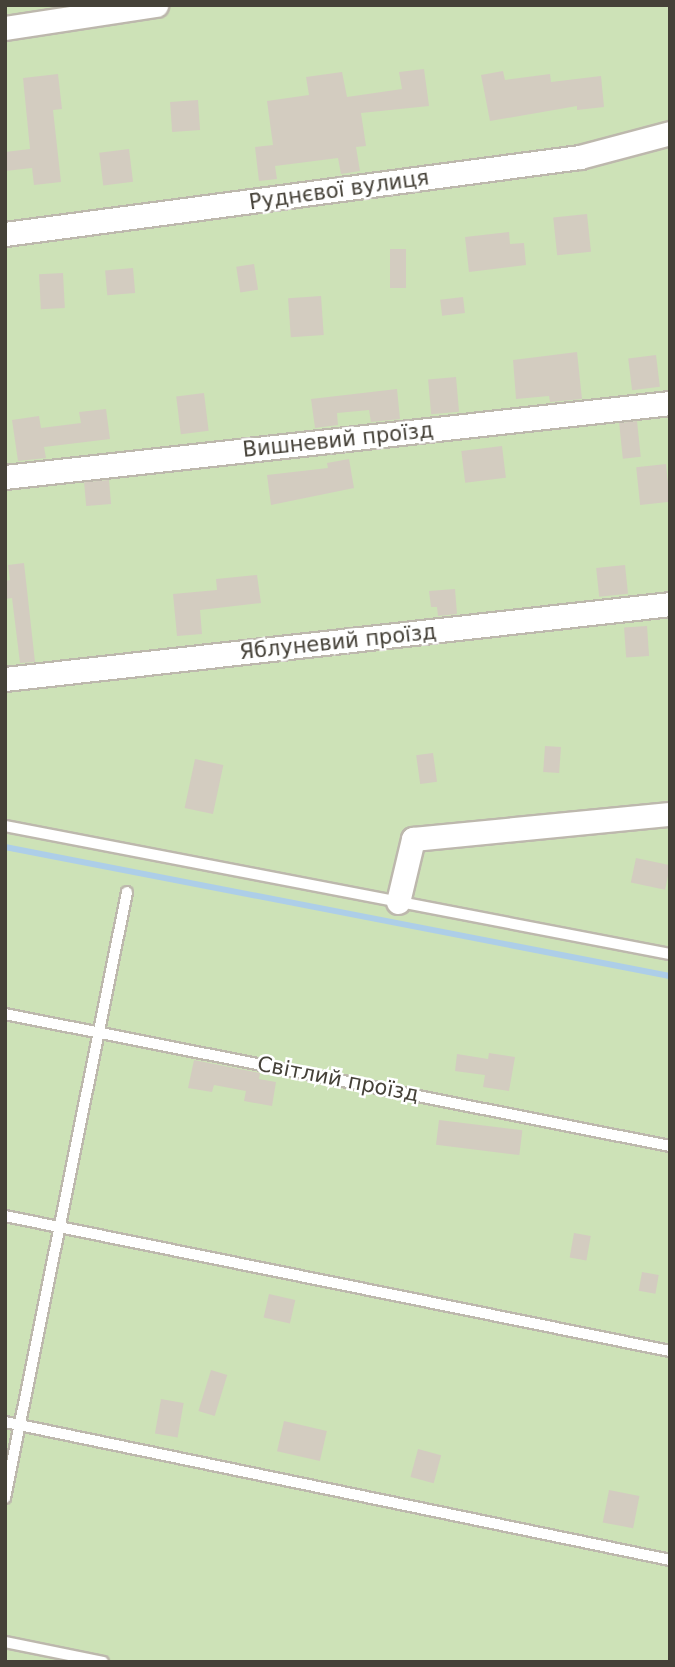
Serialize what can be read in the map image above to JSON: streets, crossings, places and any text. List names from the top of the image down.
{
  "streets": {
    "street": ["Руднєвої вулиця", "Вишневий проїзд", "Яблуневий проїзд"],
    "lane": ["Світлий проїзд"]
  }
}
